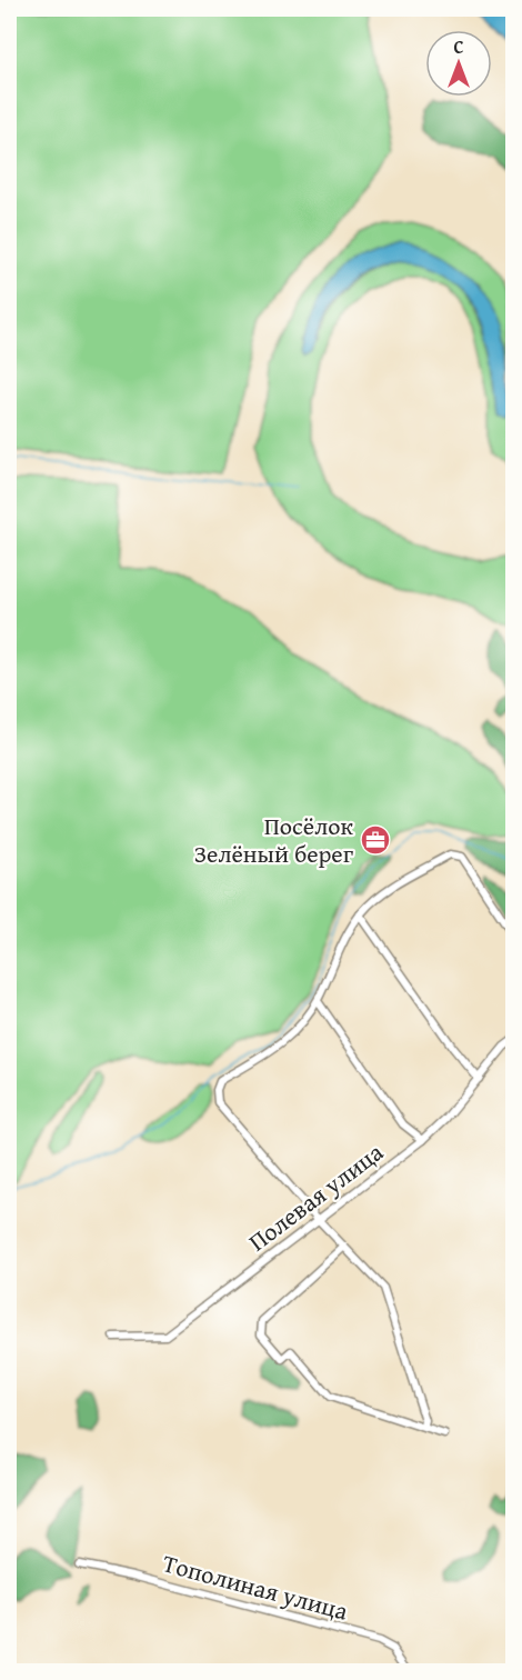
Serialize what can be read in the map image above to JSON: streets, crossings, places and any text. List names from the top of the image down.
{
  "streets": {
    "street": ["Полевая улица", "Тополиная улица"]
  },
  "places": {
    "office": ["Посёлок Зелёный берег"]
  },
  "north": "top"
}
